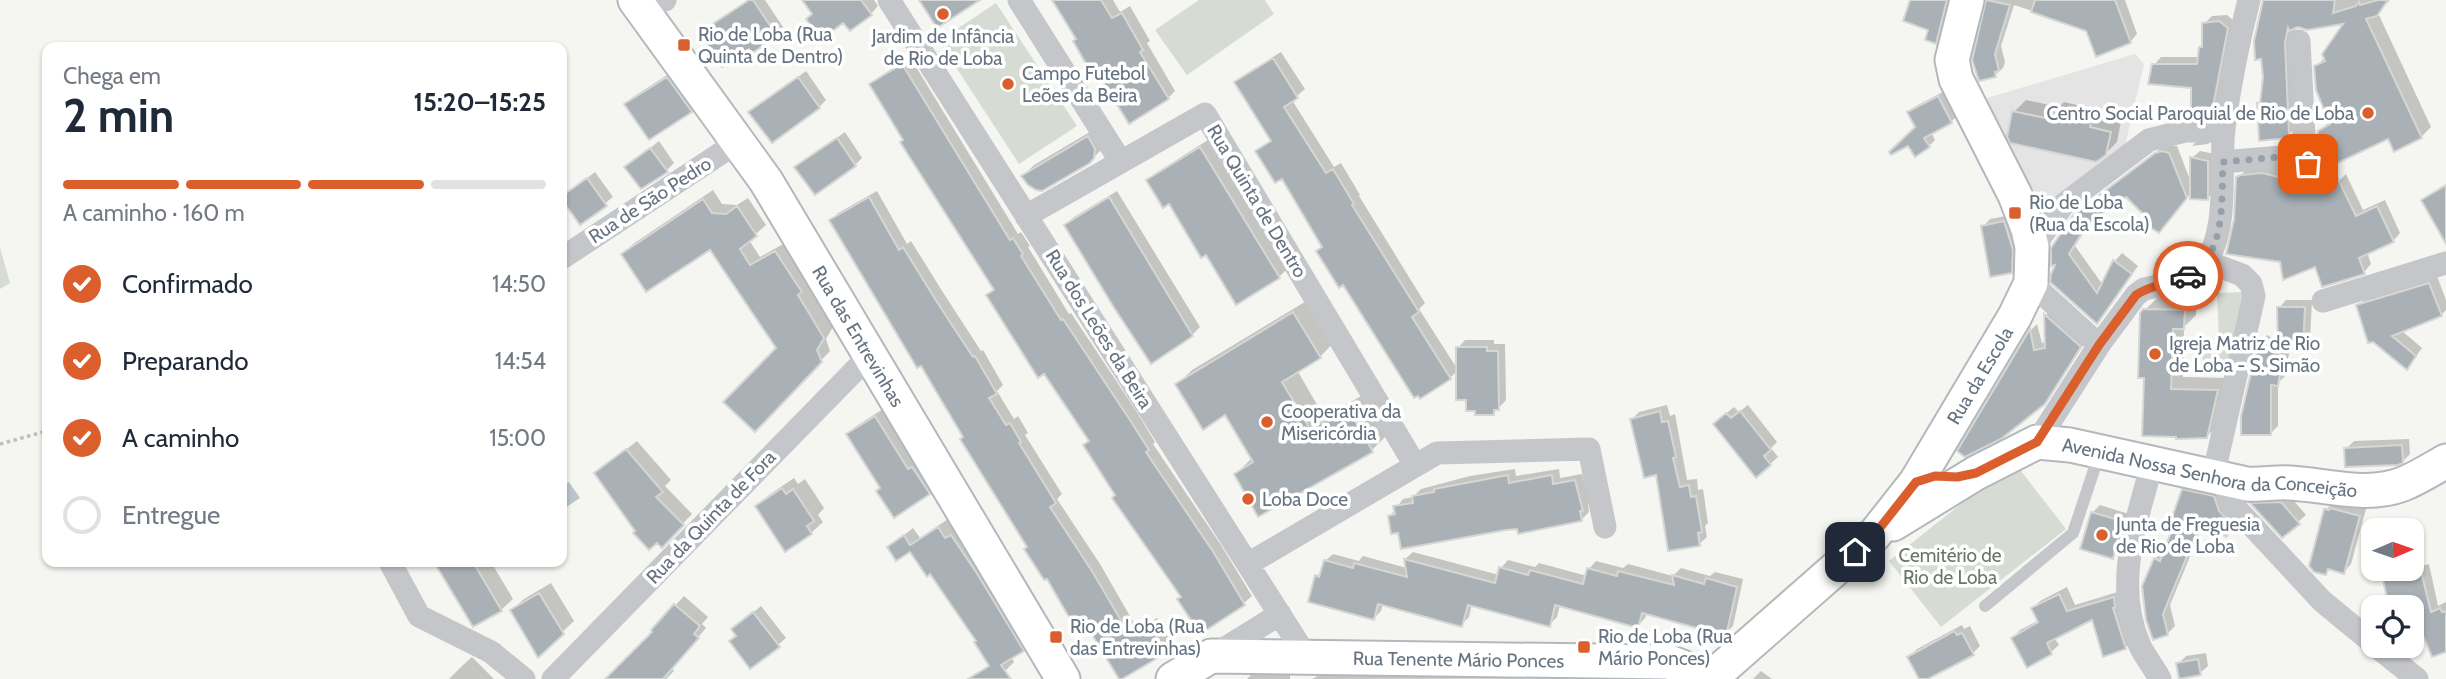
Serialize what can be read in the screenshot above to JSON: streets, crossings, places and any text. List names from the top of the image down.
{
  "streets": {
    "street": [
      "Rua de São Pedro",
      "Rua Quinta de Dentro",
      "Rua dos Leões da Beira",
      "Rua das Entrevinhas",
      "Rua da Escola",
      "Avenida Nossa Senhora da Conceição",
      "Rua da Quinta de Fora",
      "Rua Tenente Mário Ponces"
    ]
  },
  "crossings": [
    ["Rua de São Pedro", "Rua das Entrevinhas"],
    ["Rua Quinta de Dentro", "Rua dos Leões da Beira"],
    ["Rua dos Leões da Beira", "Rua Tenente Mário Ponces"],
    ["Rua das Entrevinhas", "Rua da Quinta de Fora"],
    ["Rua da Escola", "Avenida Nossa Senhora da Conceição"]
  ],
  "parks": ["Cemitério de Rio de Loba"],
  "places": {
    "other": [
      "Jardim de Infância de Rio de Loba",
      "Campo Futebol Leões da Beira",
      "Centro Social Paroquial de Rio de Loba",
      "Igreja Matriz de Rio de Loba - S. Simão",
      "Cooperativa da Misericórdia",
      "Loba Doce",
      "Junta de Freguesia de Rio de Loba"
    ],
    "transit": [
      "Rio de Loba (Rua Quinta de Dentro)",
      "Rio de Loba (Rua da Escola)",
      "Rio de Loba (Rua das Entrevinhas)",
      "Rio de Loba (Rua Mário Ponces)"
    ]
  },
  "north": "right",
  "page": {
    "heading": ["2 min", "Chega em", "15:20–15:25"],
    "bar": "A caminho · 160 m",
    "list": [
      ["Confirmado", "14:50"],
      ["Preparando", "14:54"],
      ["A caminho", "15:00"],
      "Entregue"
    ]
  }
}
